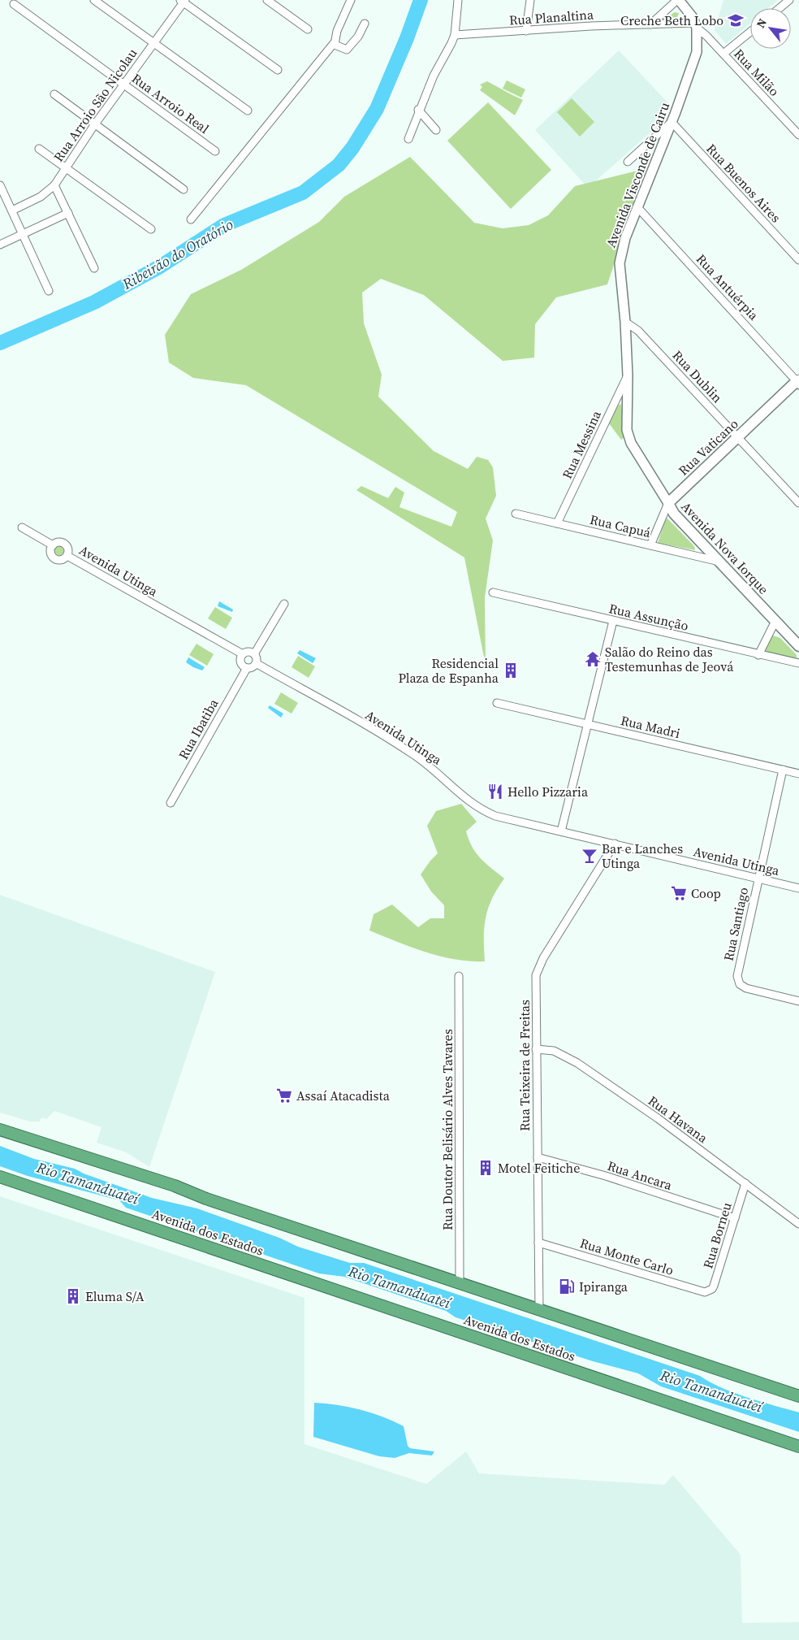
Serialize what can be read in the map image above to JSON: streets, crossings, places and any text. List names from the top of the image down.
{
  "streets": {
    "highway": ["Avenida dos Estados"],
    "main road": ["Rua Vaticano", "Avenida Nova Iorque"],
    "street": [
      "Rua Planaltina",
      "Rua Milão",
      "Rua Arroio Real",
      "Rua Arroio São Nicolau",
      "Avenida Visconde de Cairu",
      "Rua Buenos Aires",
      "Rua Antuérpia",
      "Rua Dublin",
      "Rua Messina",
      "Rua Capuá",
      "Avenida Utinga",
      "Rua Assunção",
      "Rua Madri",
      "Rua Ibatiba",
      "Rua Santiago",
      "Rua Teixeira de Freitas",
      "Rua Havana",
      "Rua Doutor Belisário Alves Tavares",
      "Rua Ancara",
      "Rua Borneu",
      "Rua Monte Carlo"
    ]
  },
  "crossings": [
    ["Rua Planaltina", "Rua Milão"],
    ["Rua Planaltina", "Avenida Visconde de Cairu"],
    ["Rua Milão", "Avenida Visconde de Cairu"],
    ["Rua Arroio Real", "Rua Arroio São Nicolau"],
    ["Avenida Visconde de Cairu", "Rua Buenos Aires"],
    ["Avenida Visconde de Cairu", "Rua Antuérpia"],
    ["Avenida Visconde de Cairu", "Rua Dublin"],
    ["Avenida Visconde de Cairu", "Rua Messina"],
    ["Avenida Visconde de Cairu", "Avenida Nova Iorque"],
    ["Rua Antuérpia", "Rua Vaticano"],
    ["Rua Dublin", "Rua Vaticano"],
    ["Rua Messina", "Rua Capuá"],
    ["Rua Vaticano", "Rua Capuá"],
    ["Rua Vaticano", "Avenida Nova Iorque"],
    ["Rua Capuá", "Avenida Nova Iorque"],
    ["Avenida Utinga", "Rua Ibatiba"],
    ["Avenida Utinga", "Rua Santiago"],
    ["Avenida Utinga", "Rua Teixeira de Freitas"],
    ["Rua Madri", "Rua Santiago"],
    ["Rua Teixeira de Freitas", "Rua Havana"],
    ["Rua Teixeira de Freitas", "Rua Ancara"],
    ["Rua Teixeira de Freitas", "Rua Monte Carlo"],
    ["Rua Havana", "Rua Borneu"],
    ["Rua Ancara", "Rua Borneu"],
    ["Rua Borneu", "Rua Monte Carlo"]
  ],
  "water": ["Ribeirão do Oratório", "Rio Tamanduateí"],
  "places": {
    "school or university": ["Creche Beth Lobo"],
    "temple": ["Salão do Reino das Testemunhas de Jeová"],
    "building": ["Residencial Plaza de Espanha", "Motel Feitiche", "Eluma S/A"],
    "restaurant": ["Hello Pizzaria"],
    "bar": ["Bar e Lanches Utinga"],
    "supermarket": ["Coop", "Assaí Atacadista"],
    "fuel station": ["Ipiranga"]
  },
  "north": "top left"
}
